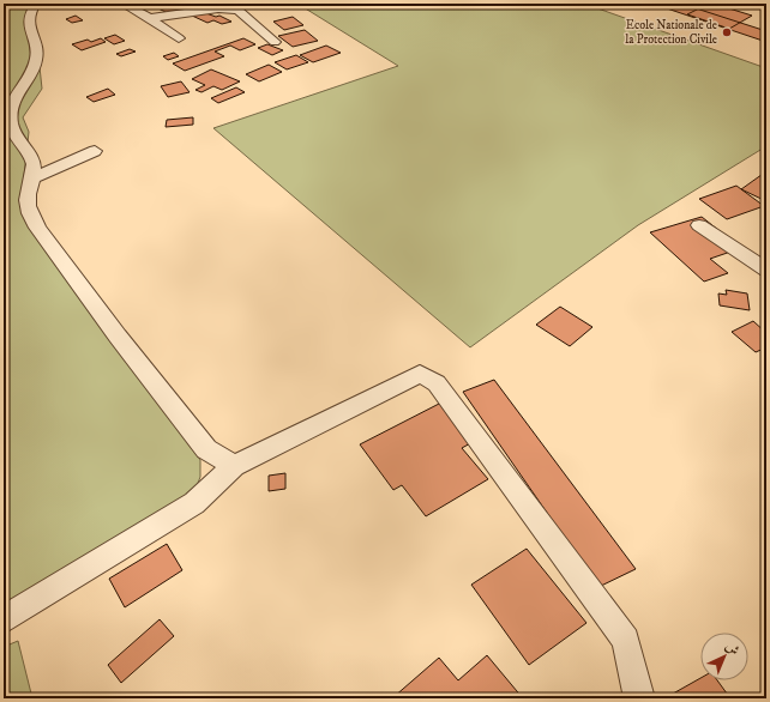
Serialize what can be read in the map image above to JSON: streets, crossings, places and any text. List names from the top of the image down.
{
  "places": ["Ecole Nationale de la Protection Civile"],
  "north": "top right"
}
